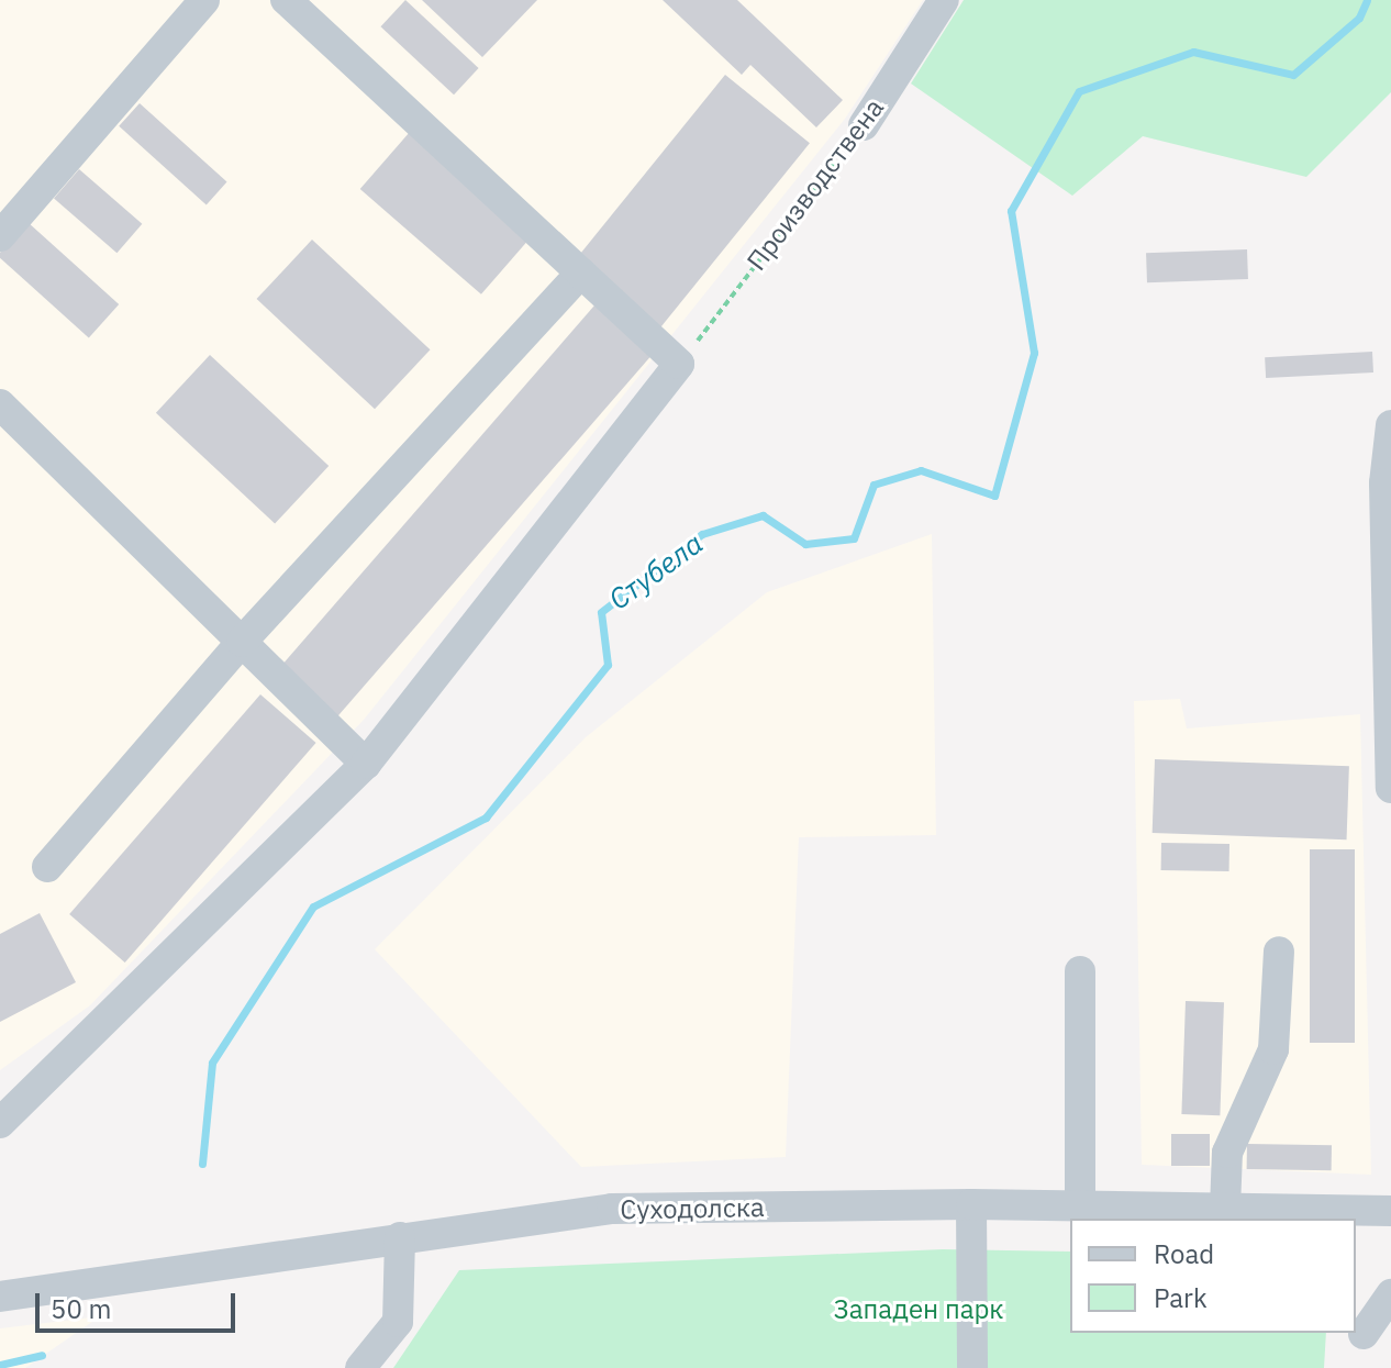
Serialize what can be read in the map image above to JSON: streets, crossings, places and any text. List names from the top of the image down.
{
  "streets": {
    "street": ["Производствена", "Суходолска"]
  },
  "water": ["Стубела"],
  "parks": ["Западен парк"],
  "legend": ["Road", "Park"],
  "scale_bar": "50 m"
}
